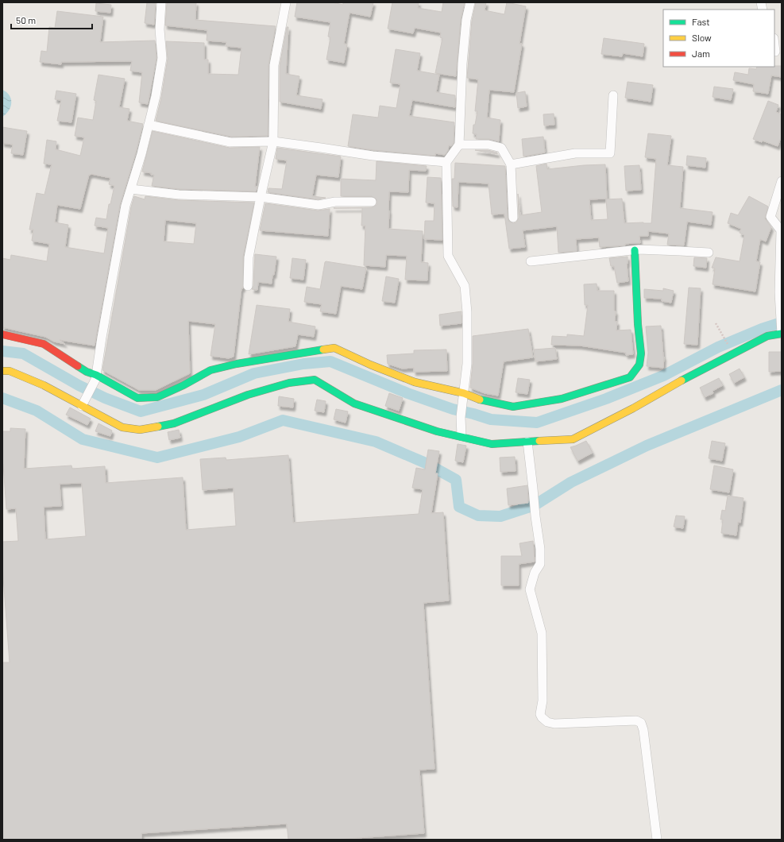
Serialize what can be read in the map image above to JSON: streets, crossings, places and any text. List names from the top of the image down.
{
  "legend": ["Fast", "Slow", "Jam"],
  "scale_bar": "50 m"
}
